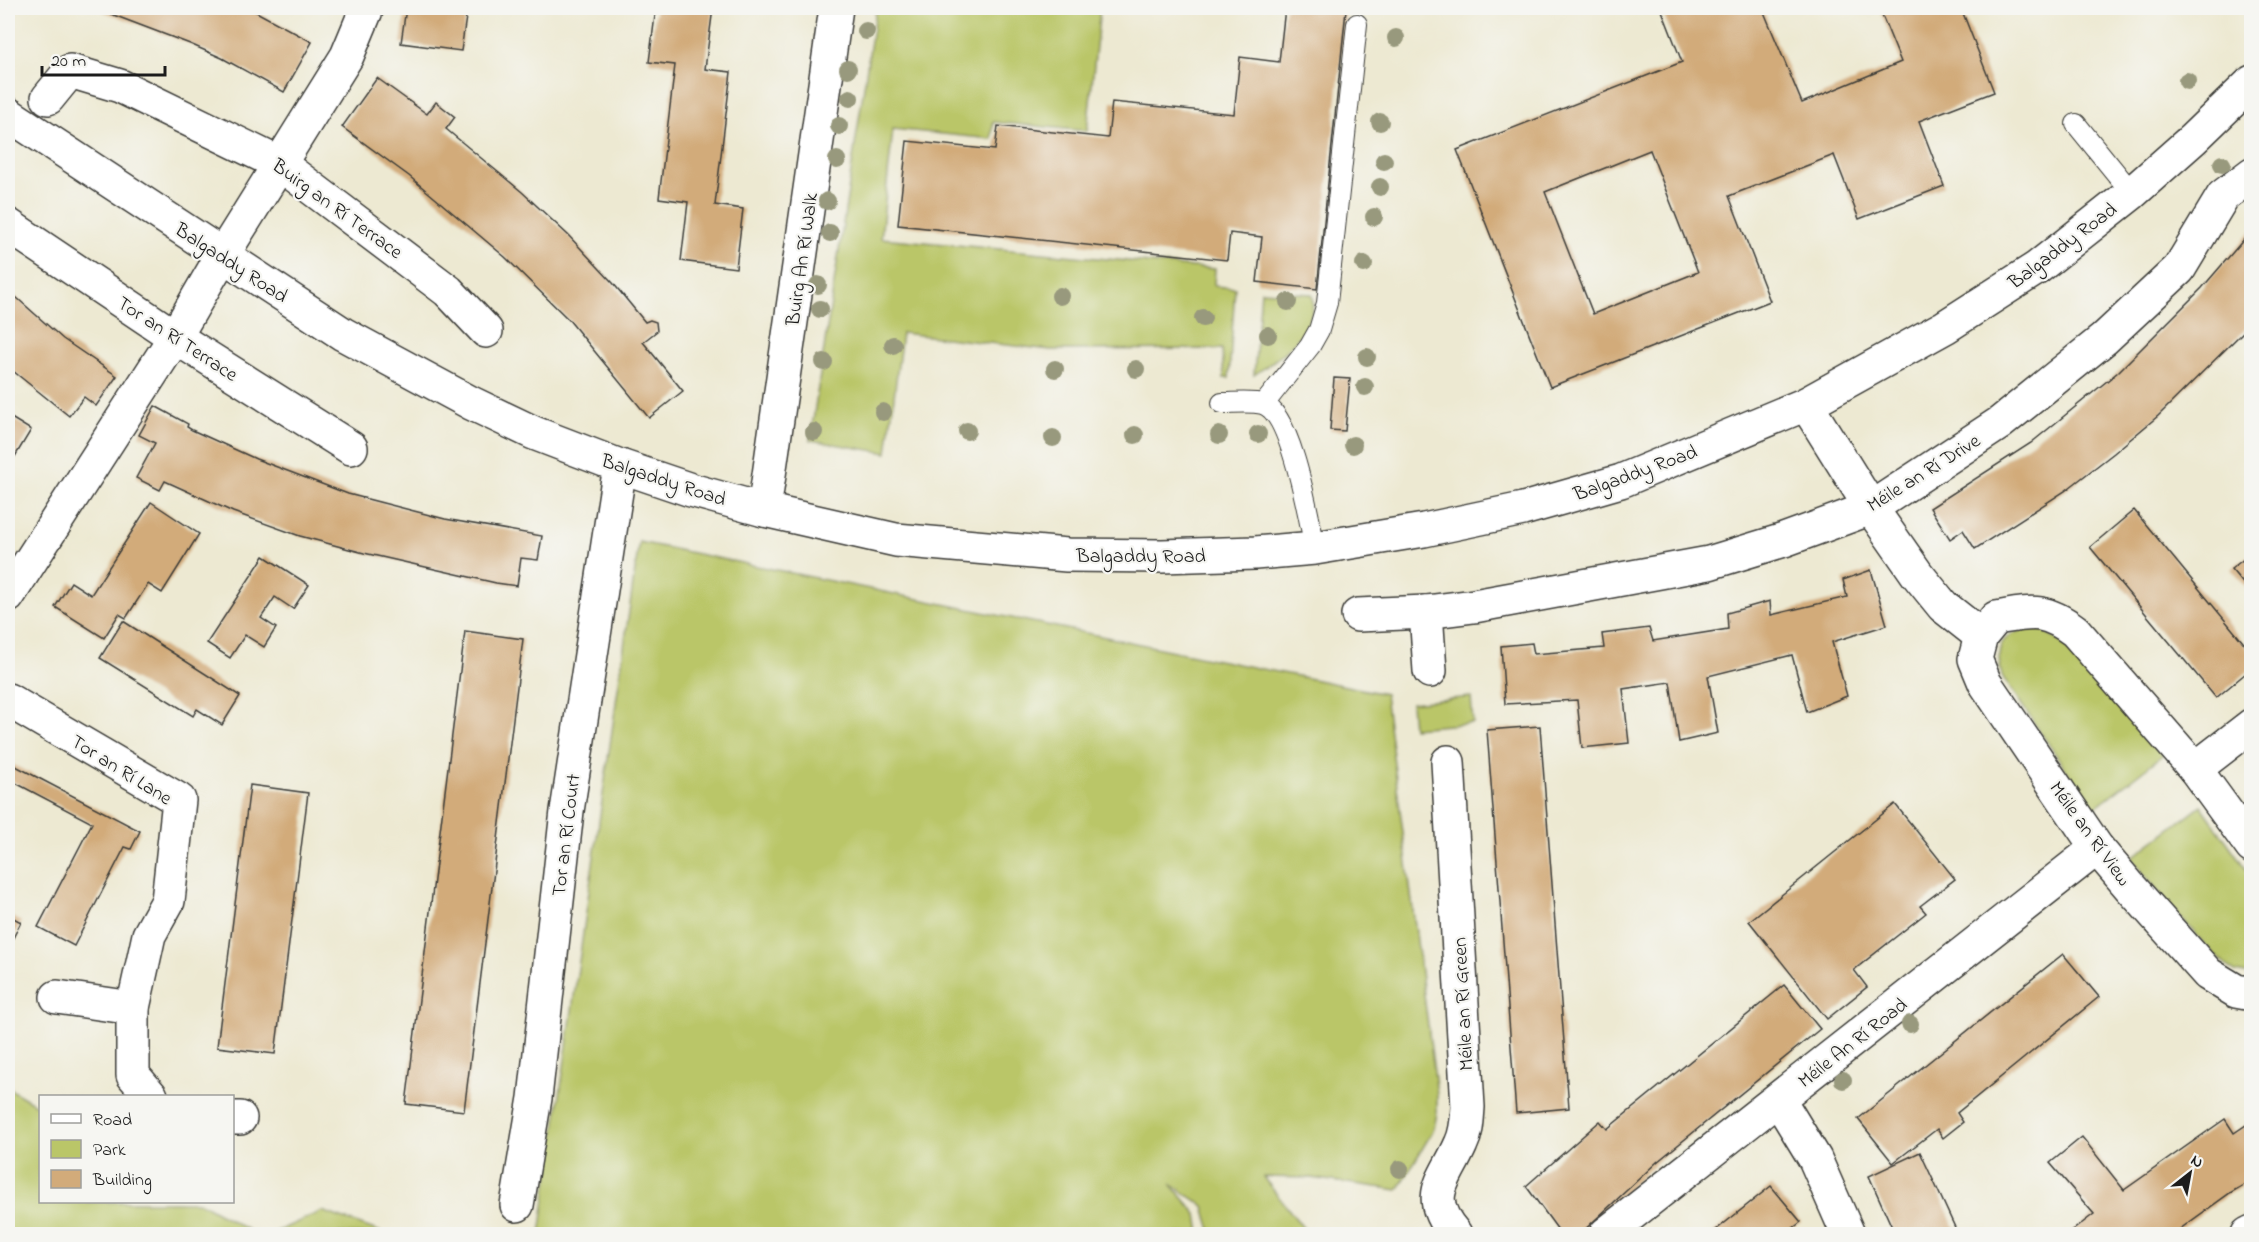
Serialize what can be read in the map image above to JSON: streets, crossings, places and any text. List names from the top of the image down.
{
  "streets": {
    "street": [
      "Buirg an Rí Terrace",
      "Balgaddy Road",
      "Buirg An Rí Walk",
      "Tor an Rí Terrace",
      "Méile an Rí Drive",
      "Tor an Rí Lane",
      "Méile an Rí View",
      "Tor an Rí Court",
      "Méile an Rí Green",
      "Méile An Rí Road"
    ]
  },
  "crossings": [
    ["Balgaddy Road", "Buirg An Rí Walk"],
    ["Balgaddy Road", "Tor an Rí Court"],
    ["Méile an Rí View", "Méile An Rí Road"]
  ],
  "legend": ["Road", "Park", "Building"],
  "scale_bar": "20 m",
  "north": "top right"
}
